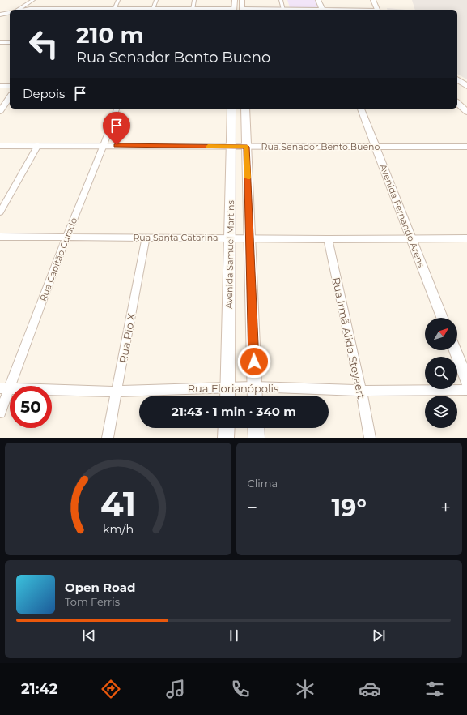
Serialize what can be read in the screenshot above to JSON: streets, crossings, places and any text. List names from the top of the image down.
{
  "streets": {
    "main road": ["Avenida Samuel Martins"],
    "street": [
      "Rua Senador Bento Bueno",
      "Avenida Fernando Arens",
      "Rua Santa Catarina",
      "Rua Capitão Curado",
      "Rua Pio X",
      "Rua Irmã Alida Steyaert",
      "Rua Florianópolis"
    ]
  },
  "crossings": [
    ["Rua Senador Bento Bueno", "Avenida Fernando Arens"],
    ["Rua Senador Bento Bueno", "Avenida Samuel Martins"],
    ["Rua Senador Bento Bueno", "Rua Capitão Curado"],
    ["Avenida Fernando Arens", "Rua Santa Catarina"],
    ["Rua Santa Catarina", "Avenida Samuel Martins"],
    ["Rua Santa Catarina", "Rua Capitão Curado"],
    ["Rua Santa Catarina", "Rua Pio X"],
    ["Rua Santa Catarina", "Rua Irmã Alida Steyaert"],
    ["Avenida Samuel Martins", "Rua Florianópolis"],
    ["Rua Capitão Curado", "Rua Florianópolis"],
    ["Rua Pio X", "Rua Florianópolis"],
    ["Rua Irmã Alida Steyaert", "Rua Florianópolis"]
  ],
  "north": "top right",
  "page": {
    "turn": ["210 m", "Rua Senador Bento Bueno"],
    "then": "Depois",
    "limit": "50",
    "trip": "21:43 · 1 min · 340 m",
    "tile": "Clima",
    "heat": ["−", "19°", "+"],
    "song": ["Open Road", "Tom Ferris"],
    "tabs": "21:42",
    "gauge": ["41", "km/h"]
  }
}
